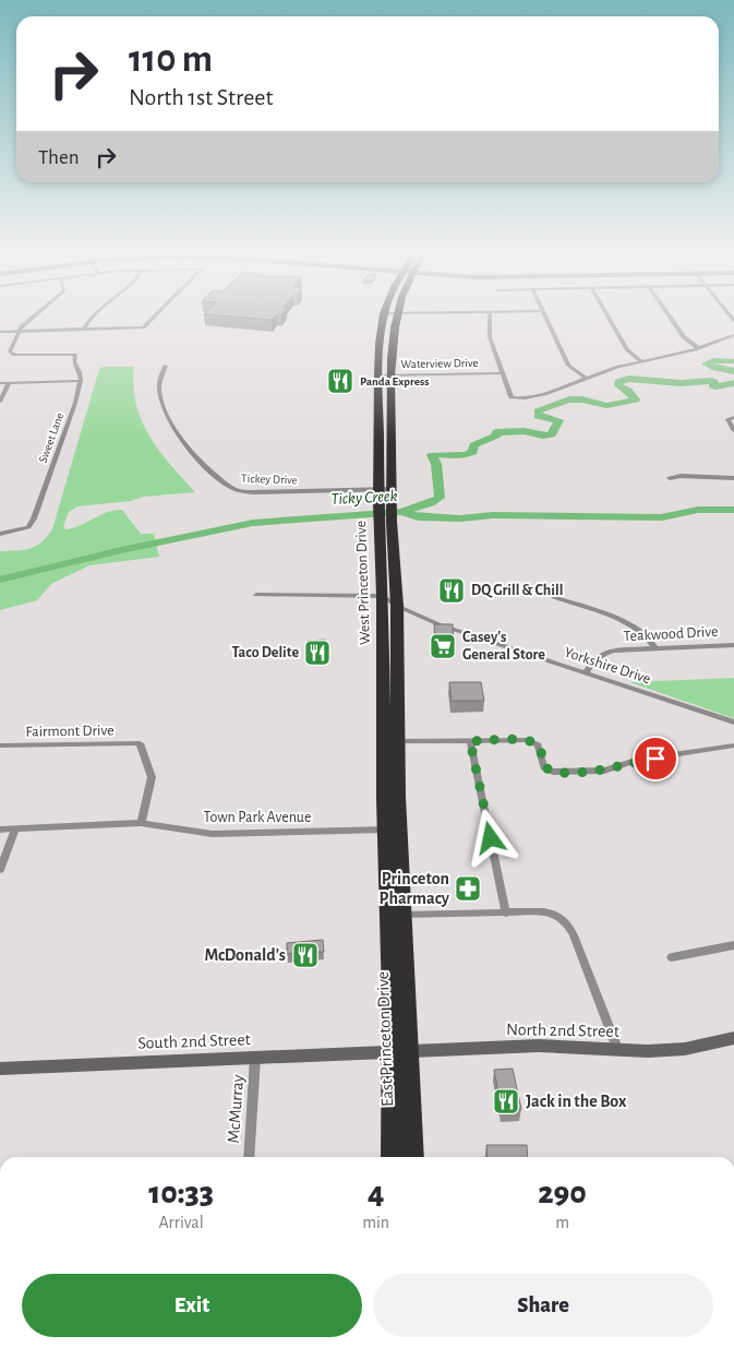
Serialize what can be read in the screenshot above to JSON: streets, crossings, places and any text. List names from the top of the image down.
{
  "streets": {
    "highway": ["West Princeton Drive", "East Princeton Drive"],
    "street": [
      "Waterview Drive",
      "Sweet Lane",
      "Tickey Drive",
      "Teakwood Drive",
      "Yorkshire Drive",
      "Fairmont Drive",
      "Town Park Avenue",
      "North 2nd Street",
      "South 2nd Street",
      "McMurray"
    ]
  },
  "crossings": [
    ["Waterview Drive", "West Princeton Drive"],
    ["Tickey Drive", "West Princeton Drive"],
    ["West Princeton Drive", "Yorkshire Drive"],
    ["West Princeton Drive", "Town Park Avenue"],
    ["West Princeton Drive", "East Princeton Drive"],
    ["Teakwood Drive", "Yorkshire Drive"],
    ["Fairmont Drive", "Town Park Avenue"],
    ["North 2nd Street", "East Princeton Drive"],
    ["North 2nd Street", "South 2nd Street"],
    ["East Princeton Drive", "South 2nd Street"],
    ["South 2nd Street", "McMurray"]
  ],
  "water": ["Ticky Creek"],
  "places": {
    "restaurant": [
      "Panda Express",
      "DQ Grill & Chill",
      "Taco Delite",
      "McDonald's",
      "Jack in the Box"
    ],
    "supermarket": ["Casey's General Store"],
    "pharmacy": ["Princeton Pharmacy"]
  },
  "page": {
    "turn": ["110 m", "North 1st Street"],
    "then": "Then",
    "eta": [
      "10:33",
      "Arrival",
      "4",
      "min",
      "290",
      "m"
    ],
    "buttons": ["Exit", "Share"]
  }
}
